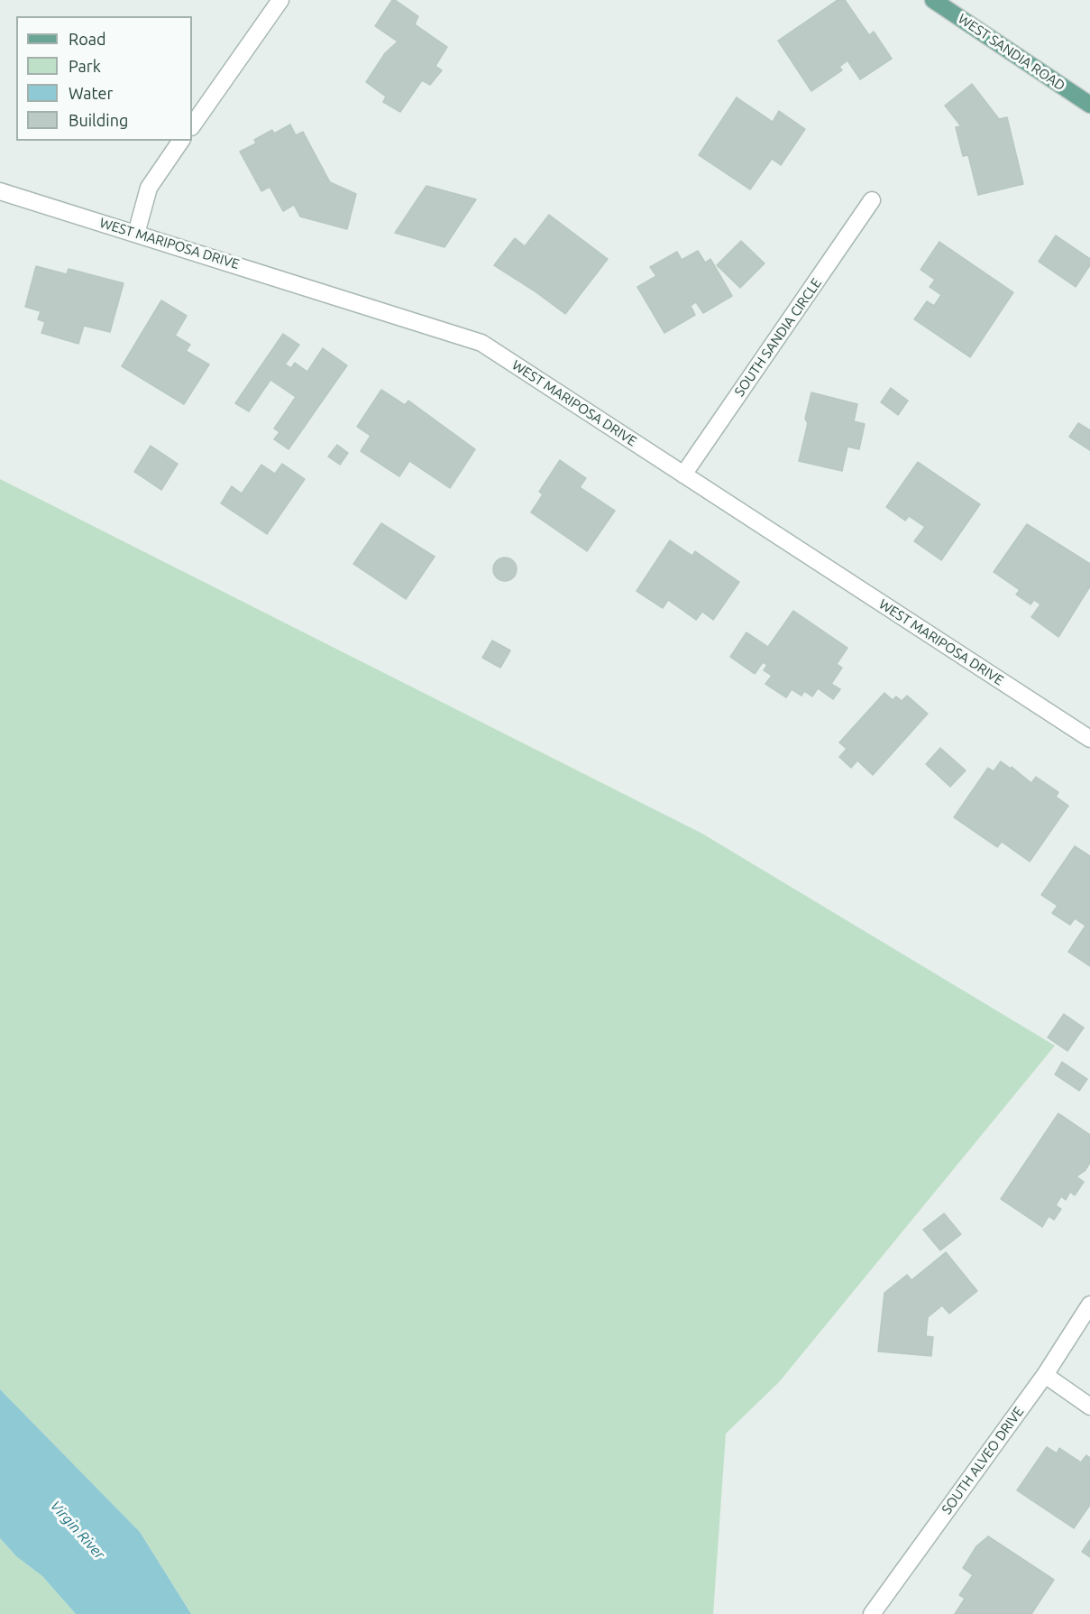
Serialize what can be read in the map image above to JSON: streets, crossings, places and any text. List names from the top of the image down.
{
  "streets": {
    "main road": ["WEST SANDIA ROAD"],
    "street": ["WEST MARIPOSA DRIVE", "SOUTH SANDIA CIRCLE", "SOUTH ALVEO DRIVE"]
  },
  "crossings": [
    ["WEST MARIPOSA DRIVE", "SOUTH SANDIA CIRCLE"]
  ],
  "water": ["Virgin River"],
  "legend": [
    "Road",
    "Park",
    "Water",
    "Building"
  ]
}
